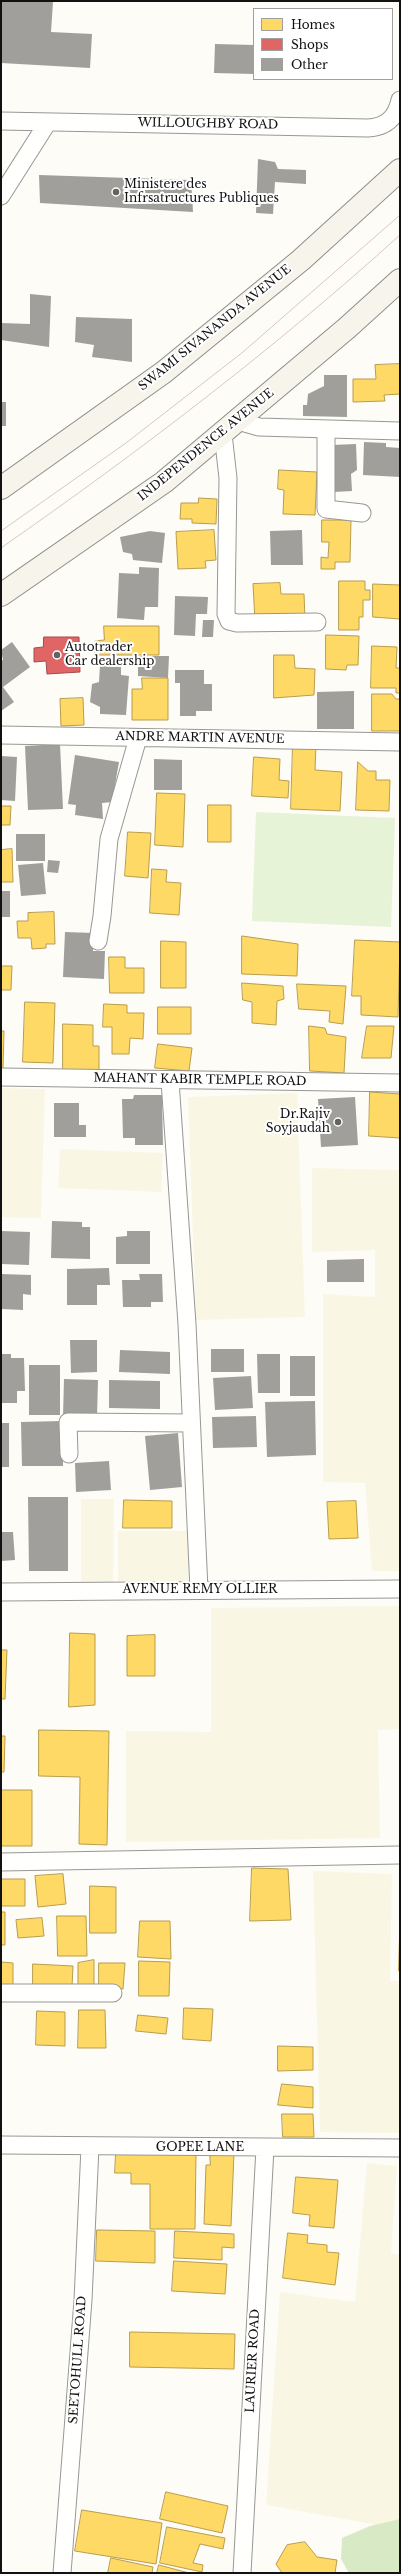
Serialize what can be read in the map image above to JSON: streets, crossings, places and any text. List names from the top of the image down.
{
  "streets": {
    "street": [
      "WILLOUGHBY ROAD",
      "SWAMI SIVANANDA AVENUE",
      "INDEPENDENCE AVENUE",
      "ANDRE MARTIN AVENUE",
      "MAHANT KABIR TEMPLE ROAD",
      "AVENUE REMY OLLIER",
      "GOPEE LANE",
      "SEETOHULL ROAD",
      "LAURIER ROAD"
    ]
  },
  "crossings": [
    ["GOPEE LANE", "SEETOHULL ROAD"],
    ["GOPEE LANE", "LAURIER ROAD"]
  ],
  "places": ["Ministere des Infrsatructures Publiques", "Autotrader Car dealership", "Dr.Rajiv Soyjaudah"],
  "legend": ["Homes", "Shops", "Other"]
}
